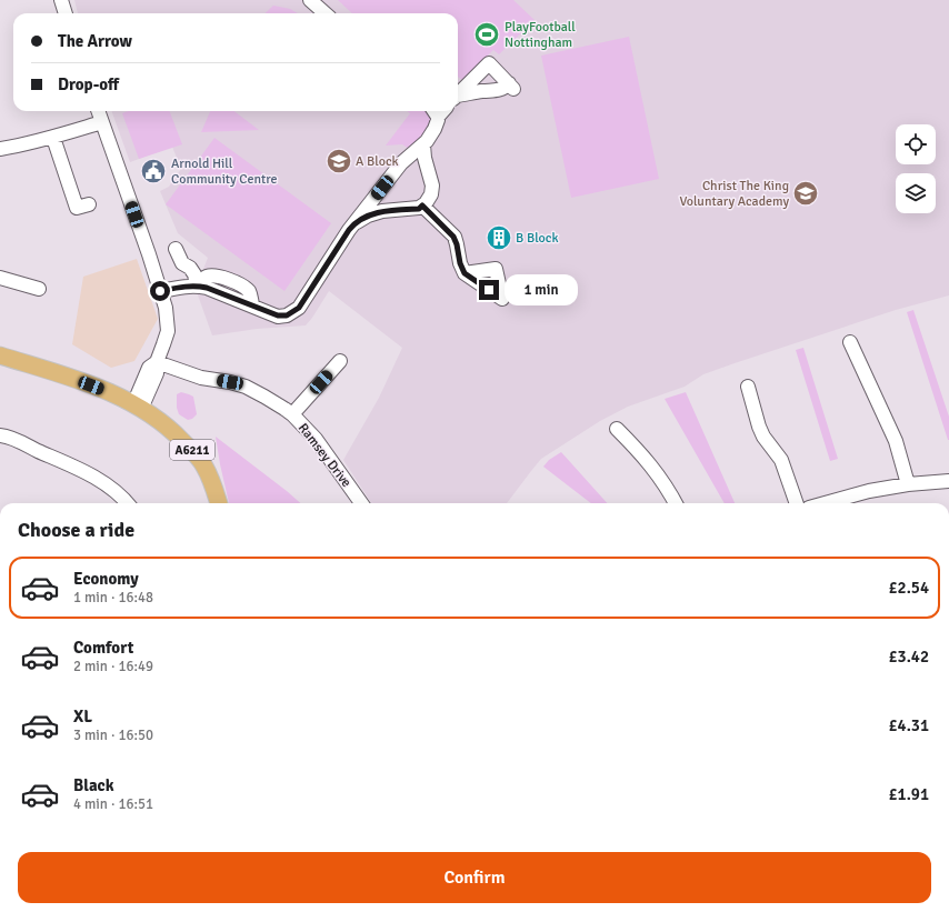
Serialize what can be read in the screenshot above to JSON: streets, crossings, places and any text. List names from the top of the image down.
{
  "streets": {
    "main road": ["A6211"],
    "street": ["Ramsey Drive"]
  },
  "places": {
    "sports": ["PlayFootball Nottingham"],
    "school or university": ["A Block", "Christ The King Voluntary Academy"],
    "public building": ["Arnold Hill Community Centre"],
    "building": ["B Block"]
  },
  "page": {
    "banner": ["The Arrow", "Drop-off"],
    "bubble": "1 min",
    "heading": "Choose a ride",
    "list": [
      {
        "name": "Economy",
        "note": "1 min · 16:48",
        "value": "£2.54"
      },
      {
        "name": "Comfort",
        "note": "2 min · 16:49",
        "value": "£3.42"
      },
      {
        "name": "XL",
        "note": "3 min · 16:50",
        "value": "£4.31"
      },
      {
        "name": "Black",
        "note": "4 min · 16:51",
        "value": "£1.91"
      }
    ],
    "buttons": "Confirm"
  }
}
